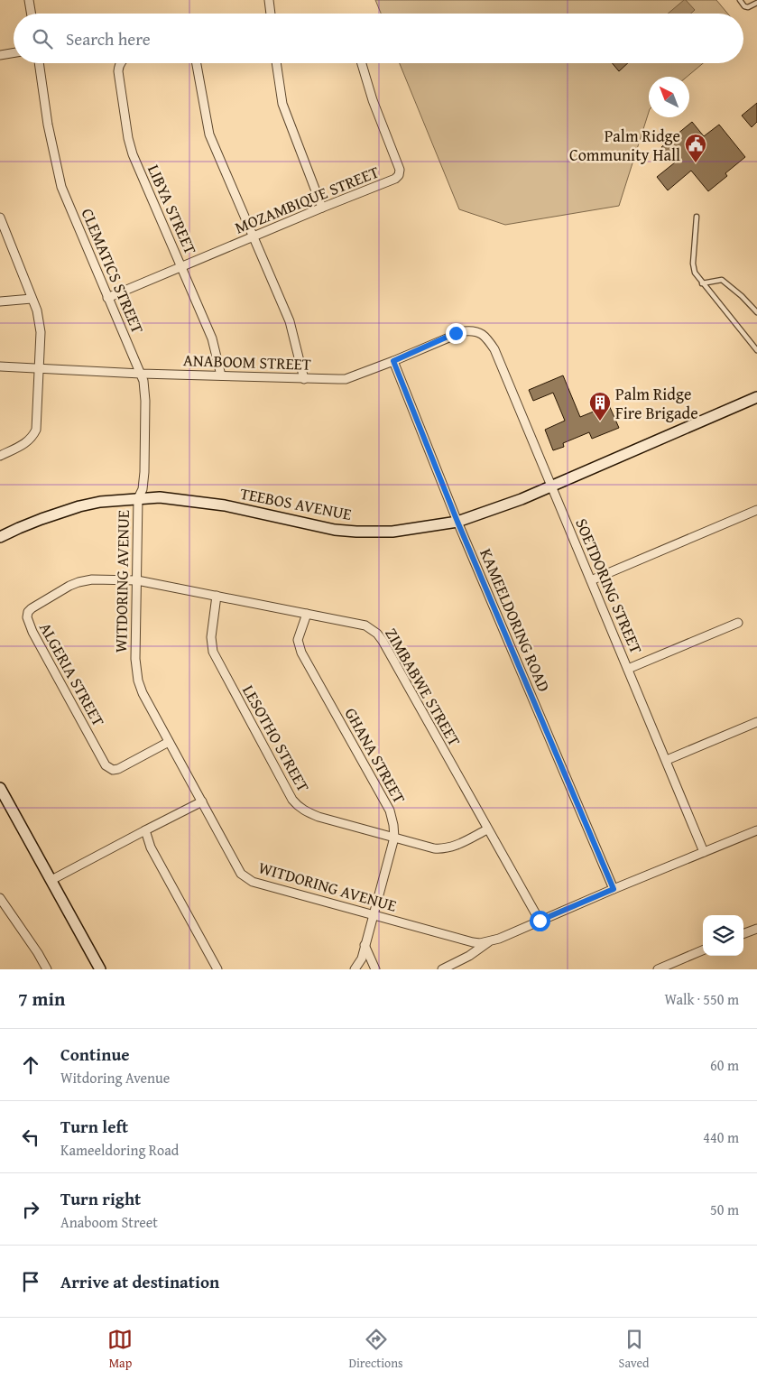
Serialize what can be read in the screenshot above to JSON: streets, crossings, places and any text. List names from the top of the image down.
{
  "streets": {
    "street": [
      "MOZAMBIQUE STREET",
      "LIBYA STREET",
      "CLEMATICS STREET",
      "ANABOOM STREET",
      "TEEBOS AVENUE",
      "WITDORING AVENUE",
      "SOETDORING STREET",
      "KAMEELDORING ROAD",
      "ALGERIA STREET",
      "ZIMBABWE STREET",
      "LESOTHO STREET",
      "GHANA STREET"
    ]
  },
  "crossings": [
    ["MOZAMBIQUE STREET", "LIBYA STREET"],
    ["MOZAMBIQUE STREET", "CLEMATICS STREET"],
    ["LIBYA STREET", "ANABOOM STREET"],
    ["CLEMATICS STREET", "ANABOOM STREET"],
    ["CLEMATICS STREET", "TEEBOS AVENUE"],
    ["CLEMATICS STREET", "WITDORING AVENUE"],
    ["ANABOOM STREET", "SOETDORING STREET"],
    ["ANABOOM STREET", "KAMEELDORING ROAD"],
    ["TEEBOS AVENUE", "WITDORING AVENUE"],
    ["TEEBOS AVENUE", "SOETDORING STREET"],
    ["TEEBOS AVENUE", "KAMEELDORING ROAD"],
    ["WITDORING AVENUE", "SOETDORING STREET"],
    ["WITDORING AVENUE", "KAMEELDORING ROAD"],
    ["WITDORING AVENUE", "ALGERIA STREET"],
    ["WITDORING AVENUE", "ZIMBABWE STREET"],
    ["WITDORING AVENUE", "GHANA STREET"],
    ["ALGERIA STREET", "ZIMBABWE STREET"],
    ["ZIMBABWE STREET", "LESOTHO STREET"],
    ["ZIMBABWE STREET", "GHANA STREET"],
    ["LESOTHO STREET", "GHANA STREET"]
  ],
  "places": {
    "public building": ["Palm Ridge Community Hall"],
    "building": ["Palm Ridge Fire Brigade"]
  },
  "north": "top left",
  "page": {
    "search": "Search here",
    "heading": ["7 min", "Walk · 550 m"],
    "list": [
      ["Continue", "Witdoring Avenue", "60 m"],
      ["Turn left", "Kameeldoring Road", "440 m"],
      ["Turn right", "Anaboom Street", "50 m"],
      "Arrive at destination"
    ],
    "nav": ["Map", "Directions", "Saved"]
  }
}
